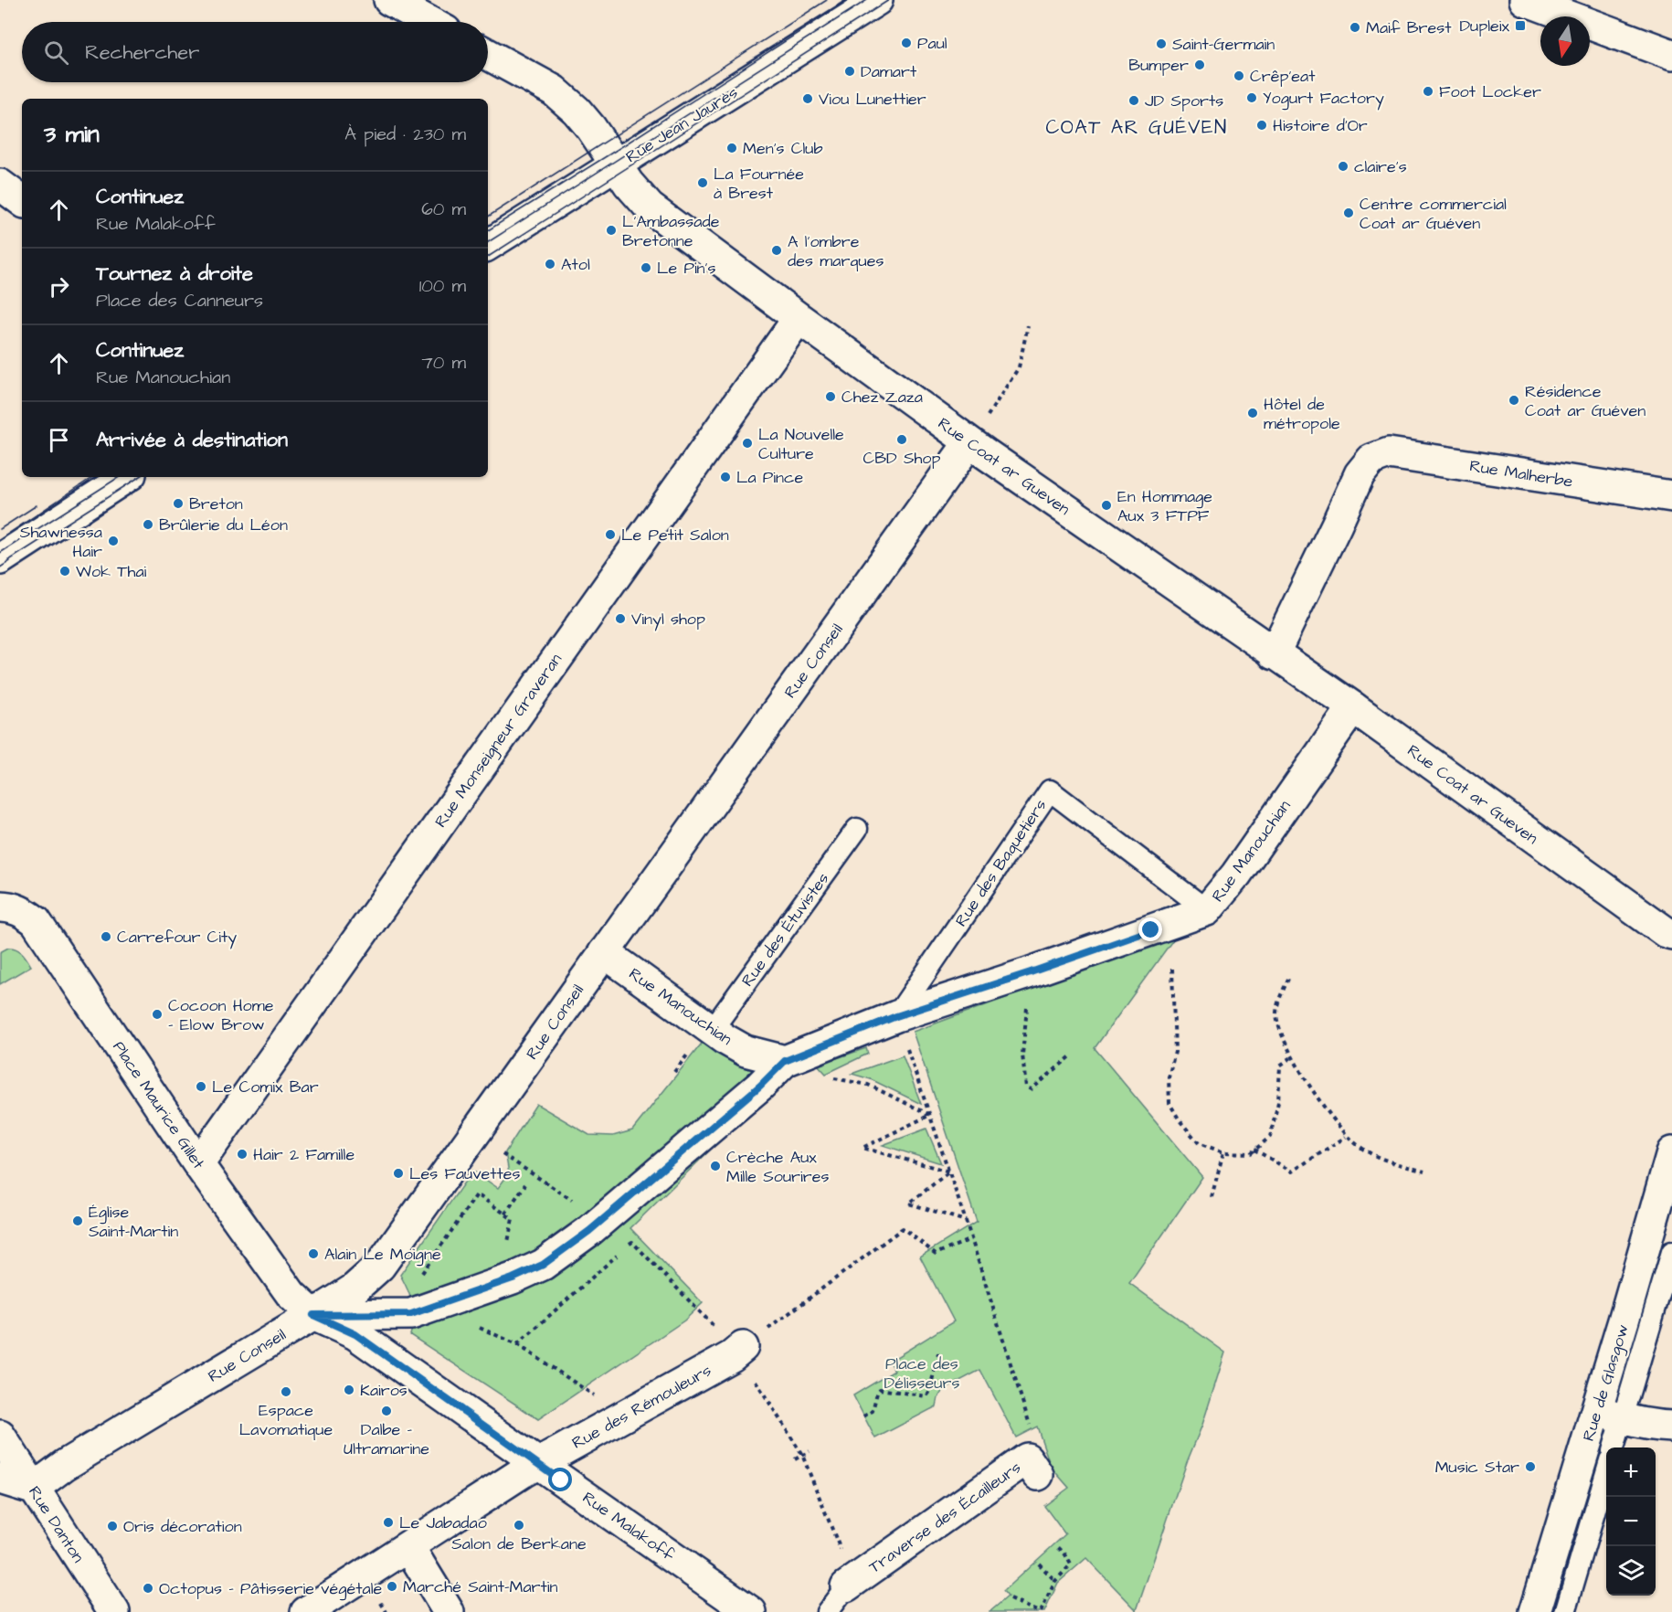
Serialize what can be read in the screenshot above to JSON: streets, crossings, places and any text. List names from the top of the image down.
{
  "streets": {
    "street": [
      "Rue Jean Jaurès",
      "Rue Coat ar Gueven",
      "Rue Malherbe",
      "Rue Conseil",
      "Rue Monseigneur Graveran",
      "Rue Manouchian",
      "Place Maurice Gillet",
      "Rue de Glasgow",
      "Rue des Rémouleurs",
      "Traverse des Écailleurs",
      "Rue Danton",
      "Rue Malakoff"
    ],
    "lane": ["Rue des Baquetiers", "Rue des Étuvistes"]
  },
  "crossings": [
    ["Rue Jean Jaurès", "Rue Coat ar Gueven"],
    ["Rue Coat ar Gueven", "Rue Malherbe"],
    ["Rue Coat ar Gueven", "Rue Conseil"],
    ["Rue Coat ar Gueven", "Rue Monseigneur Graveran"],
    ["Rue Coat ar Gueven", "Rue Manouchian"],
    ["Rue Conseil", "Rue Manouchian"],
    ["Rue Conseil", "Place Maurice Gillet"],
    ["Rue Conseil", "Rue Danton"],
    ["Rue Conseil", "Rue Malakoff"],
    ["Rue Monseigneur Graveran", "Place Maurice Gillet"],
    ["Rue Manouchian", "Rue des Baquetiers"],
    ["Rue Manouchian", "Rue des Étuvistes"],
    ["Place Maurice Gillet", "Rue Malakoff"],
    ["Rue des Rémouleurs", "Rue Malakoff"]
  ],
  "districts": ["COAT AR GUÉVEN"],
  "parks": ["Place des Délisseurs"],
  "places": {
    "transit": ["Dupleix"],
    "other": [
      "Maif Brest",
      "Paul",
      "Saint-Germain",
      "Bumper",
      "Damart",
      "Crêp'eat",
      "Foot Locker",
      "Yogurt Factory",
      "Viou Lunettier",
      "JD Sports",
      "Histoire d'Or",
      "Men's Club",
      "claire's",
      "La Fournée à Brest",
      "Centre commercial Coat ar Guéven",
      "L'Ambassade Bretonne",
      "A l'ombre des marques",
      "Atol",
      "Le Pin's",
      "Chez Zaza",
      "Résidence Coat ar Guéven",
      "Hôtel de métropole",
      "CBD Shop",
      "La Nouvelle Culture",
      "La Pince",
      "Breton",
      "En Hommage Aux 3 FTPF",
      "Brûlerie du Léon",
      "Le Petit Salon",
      "Shawnessa Hair",
      "Wok Thai",
      "Vinyl shop",
      "Carrefour City",
      "Cocoon Home - Elow Brow",
      "Le Comix Bar",
      "Hair 2 Famille",
      "Crèche Aux Mille Sourires",
      "Les Fauvettes",
      "Église Saint-Martin",
      "Alain Le Moigne",
      "Kairos",
      "Espace Lavomatique",
      "Dalbe - Ultramarine",
      "Music Star",
      "Le Jabadao",
      "Salon de Berkane",
      "Oris décoration",
      "Marché Saint-Martin",
      "Octopus - Pâtisserie végétale"
    ]
  },
  "north": "bottom",
  "page": {
    "search": "Rechercher",
    "heading": ["3 min", "À pied · 230 m"],
    "list": [
      ["Continuez", "Rue Malakoff", "60 m"],
      ["Tournez à droite", "Place des Canneurs", "100 m"],
      ["Continuez", "Rue Manouchian", "70 m"],
      "Arrivée à destination"
    ],
    "map_buttons": ["+", "−"]
  }
}
